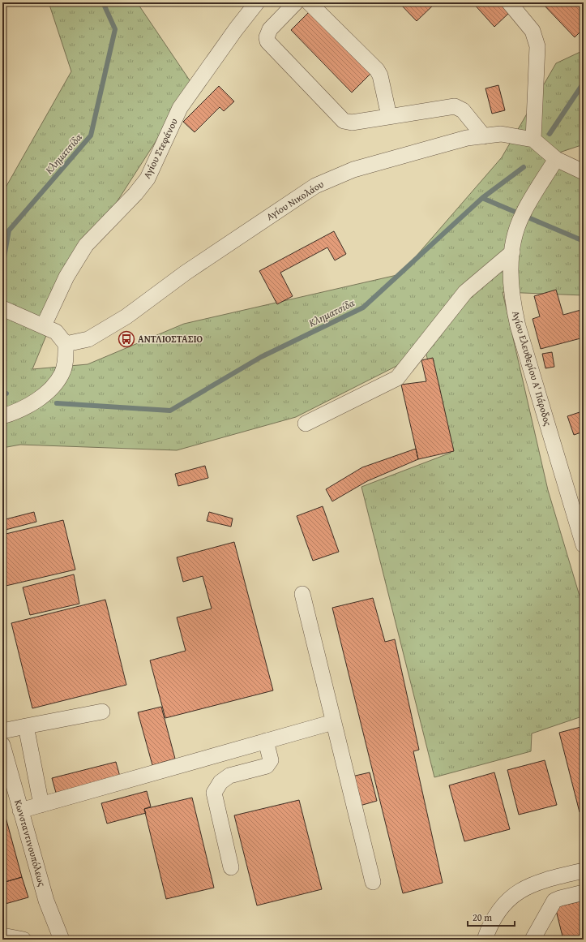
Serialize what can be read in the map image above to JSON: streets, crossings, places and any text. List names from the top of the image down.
{
  "streets": {
    "street": [
      "Αγίου Στεφάνου",
      "Αγίου Νικολάου",
      "Αγίου Ελευθερίου Α' Πάροδος",
      "Κωνσταντινουπόλεως"
    ]
  },
  "water": ["Κληματσίδα"],
  "places": {
    "bus stop": ["ΑΝΤΛΙΟΣΤΑΣΙΟ"]
  },
  "scale_bar": "20 m"
}
